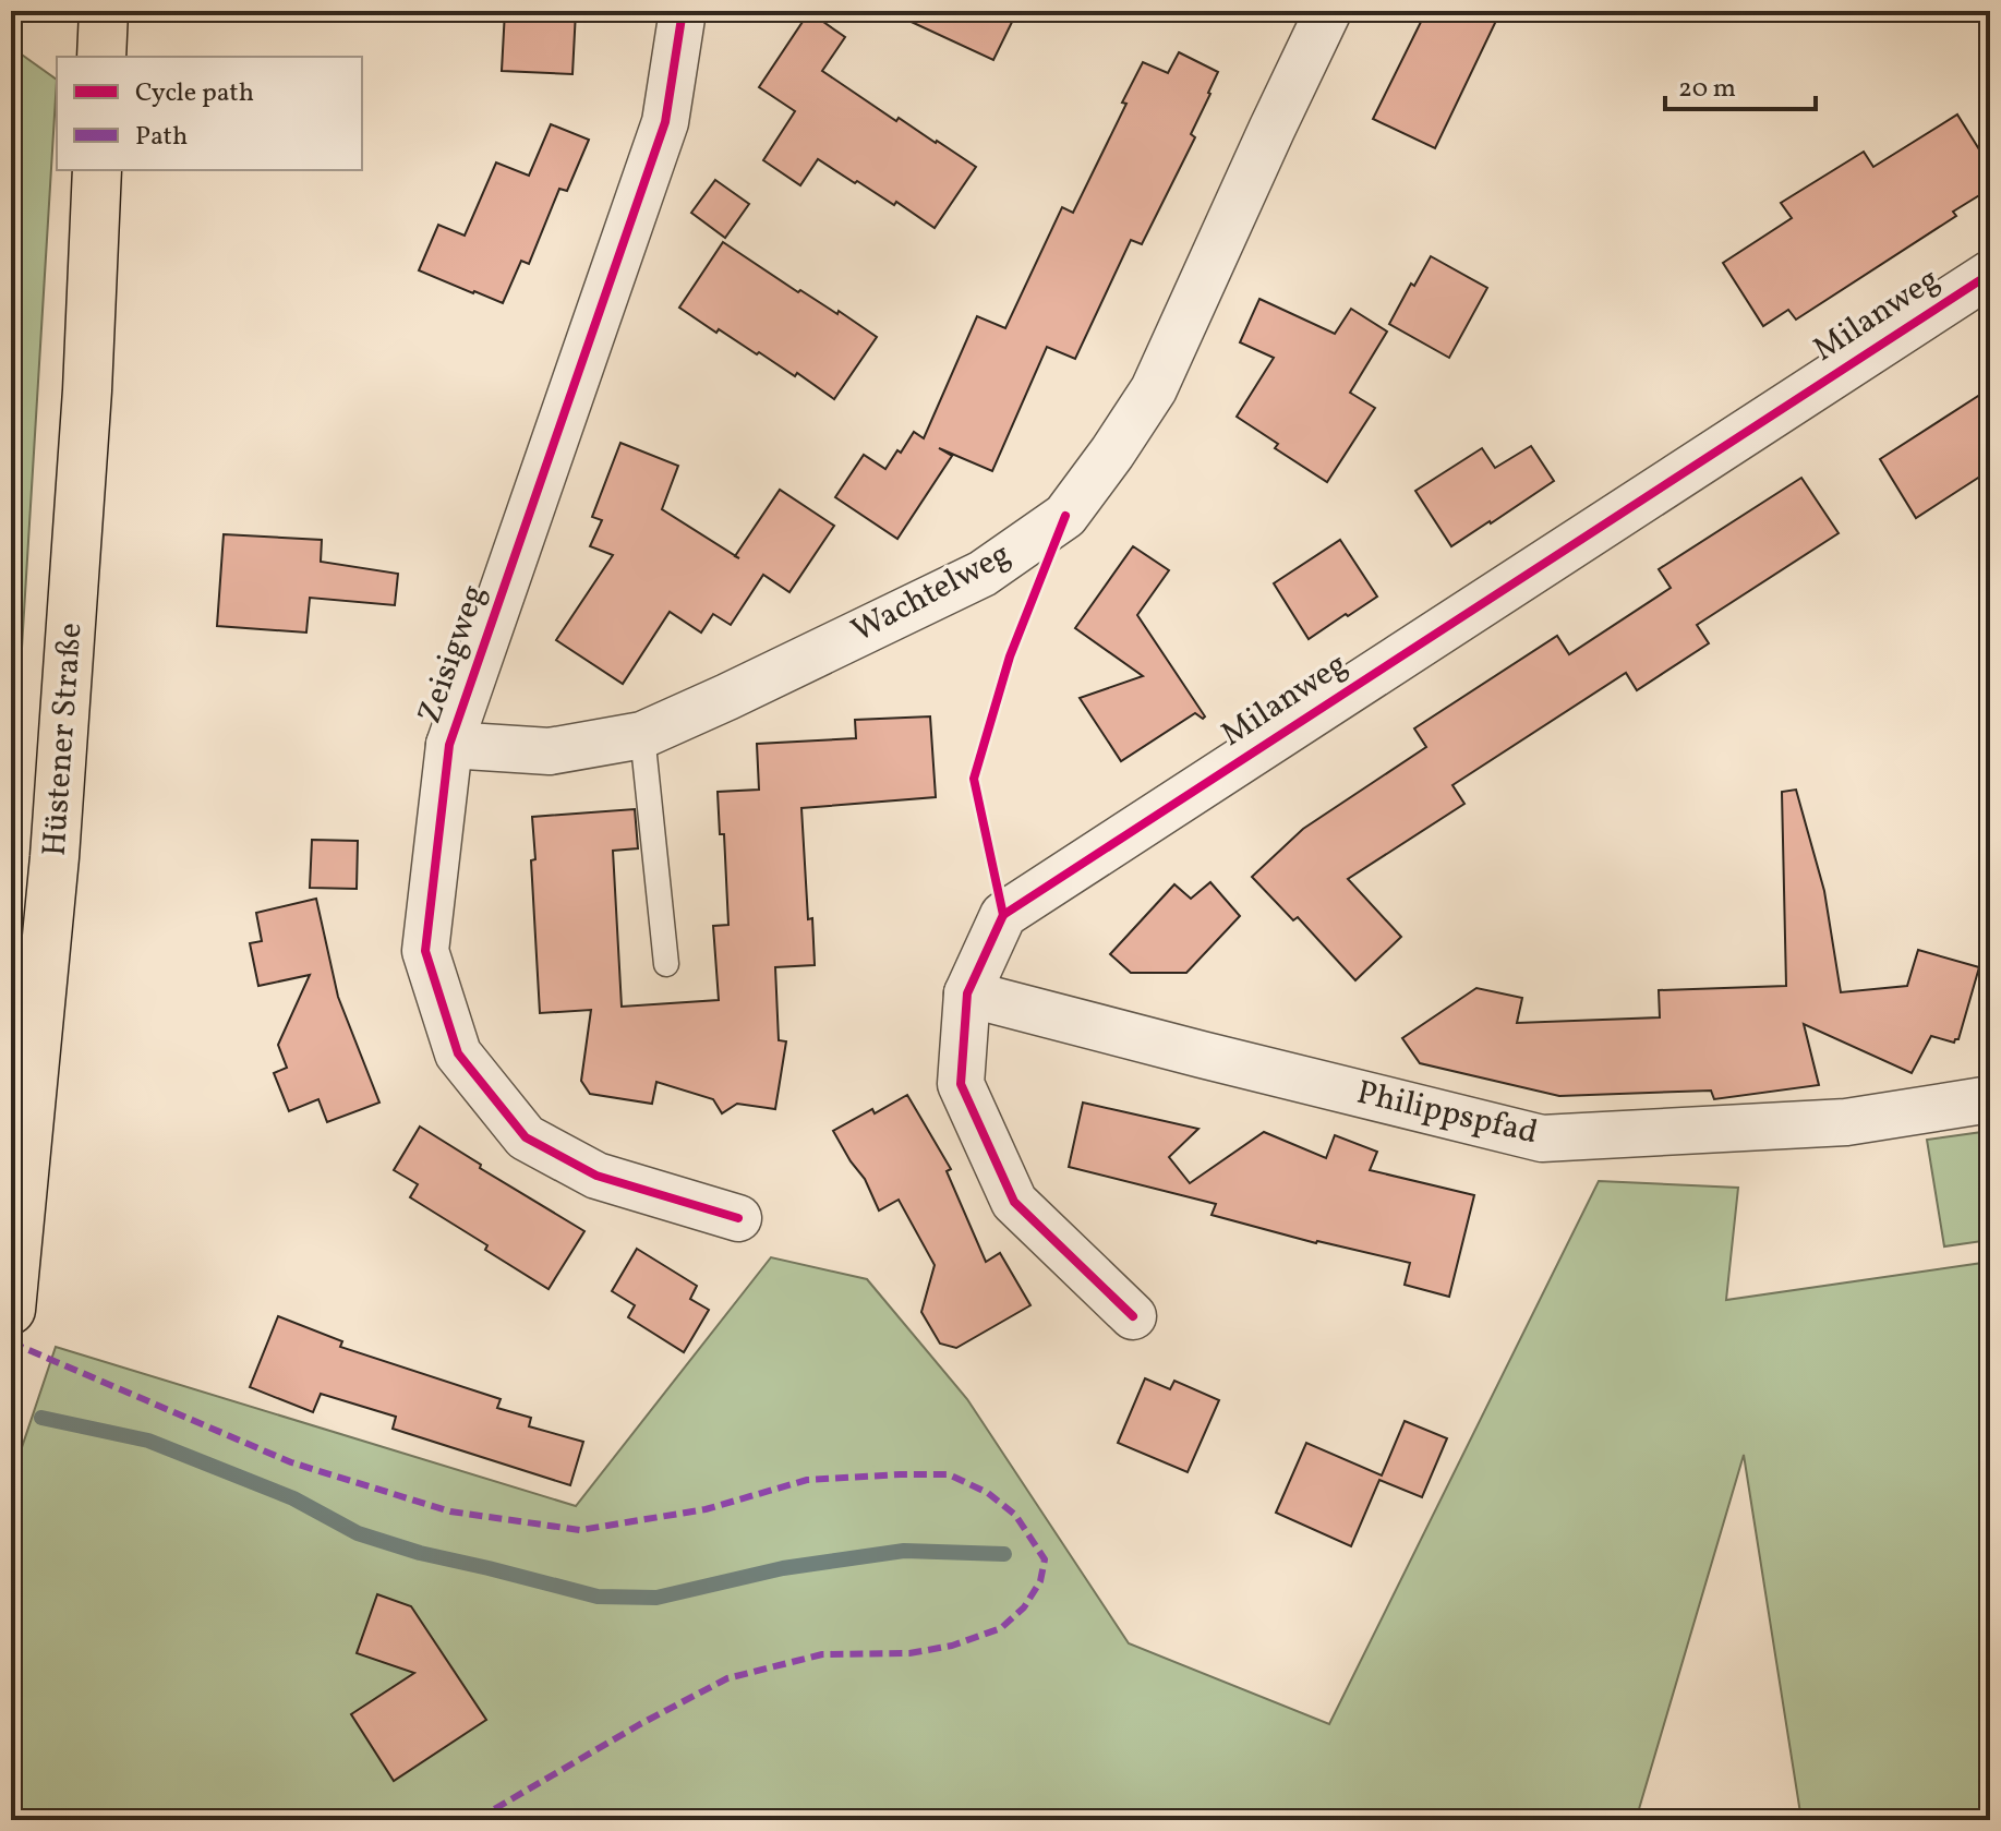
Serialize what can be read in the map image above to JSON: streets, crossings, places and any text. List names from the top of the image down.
{
  "streets": {
    "main road": ["Hüstener Straße"],
    "street": [
      "Milanweg",
      "Wachtelweg",
      "Zeisigweg",
      "Philippspfad"
    ]
  },
  "crossings": [
    ["Milanweg", "Philippspfad"],
    ["Wachtelweg", "Zeisigweg"]
  ],
  "legend": ["Cycle path", "Path"],
  "scale_bar": "20 m"
}
